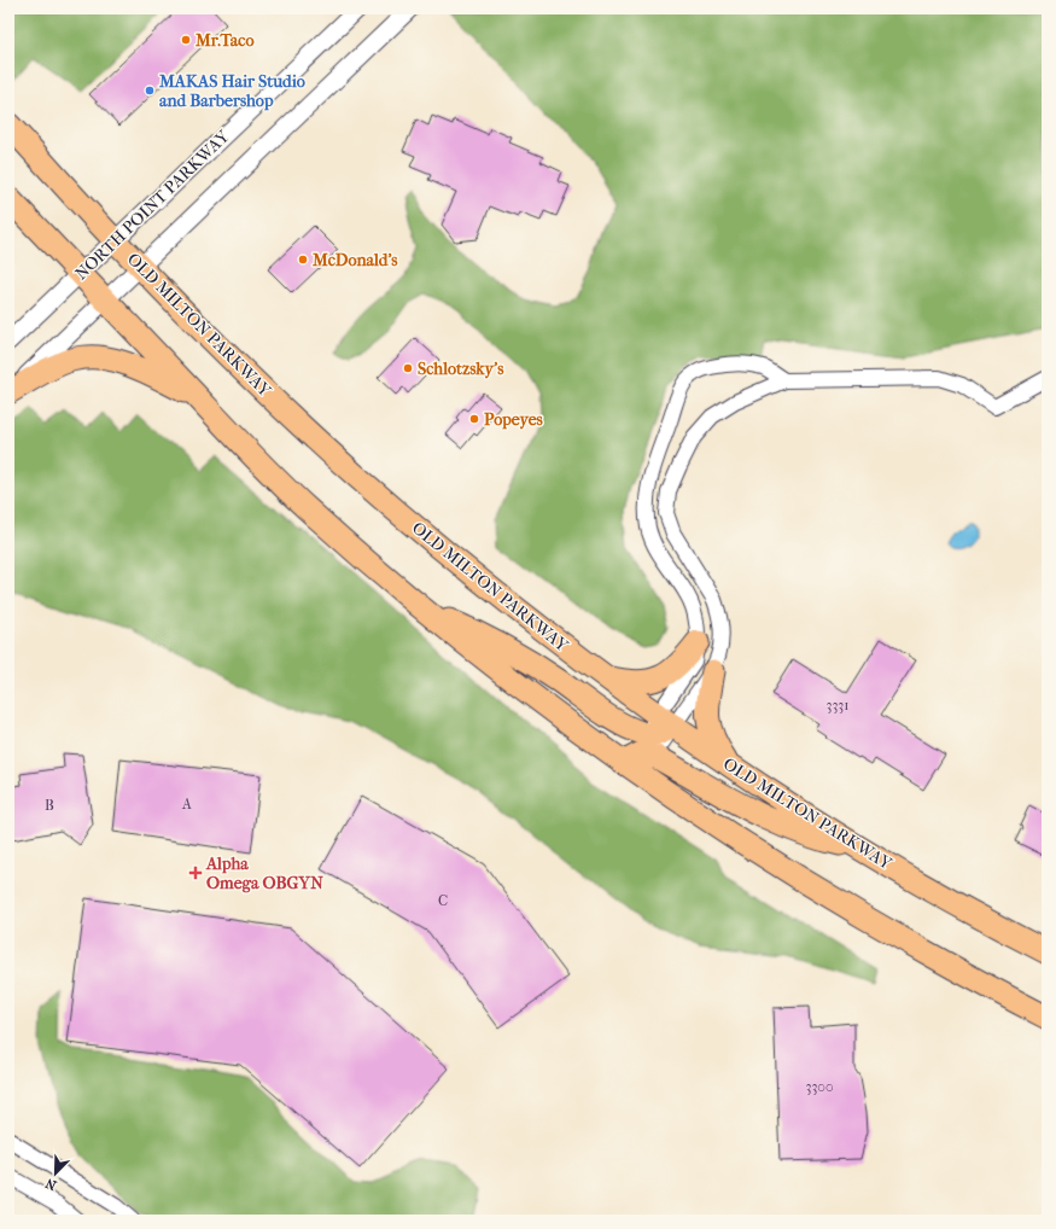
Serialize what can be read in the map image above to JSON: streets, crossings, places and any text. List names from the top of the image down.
{
  "streets": {
    "highway": ["OLD MILTON PARKWAY"],
    "street": ["NORTH POINT PARKWAY"]
  },
  "crossings": [
    ["NORTH POINT PARKWAY", "OLD MILTON PARKWAY"]
  ],
  "places": {
    "other": [
      "Mr.Taco",
      "MAKAS Hair Studio and Barbershop",
      "McDonald's",
      "Schlotzsky's",
      "Popeyes"
    ],
    "health": ["Alpha Omega OBGYN"]
  },
  "house_numbers": [
    "3331",
    "A",
    "B",
    "C",
    "3300"
  ],
  "north": "bottom left"
}
